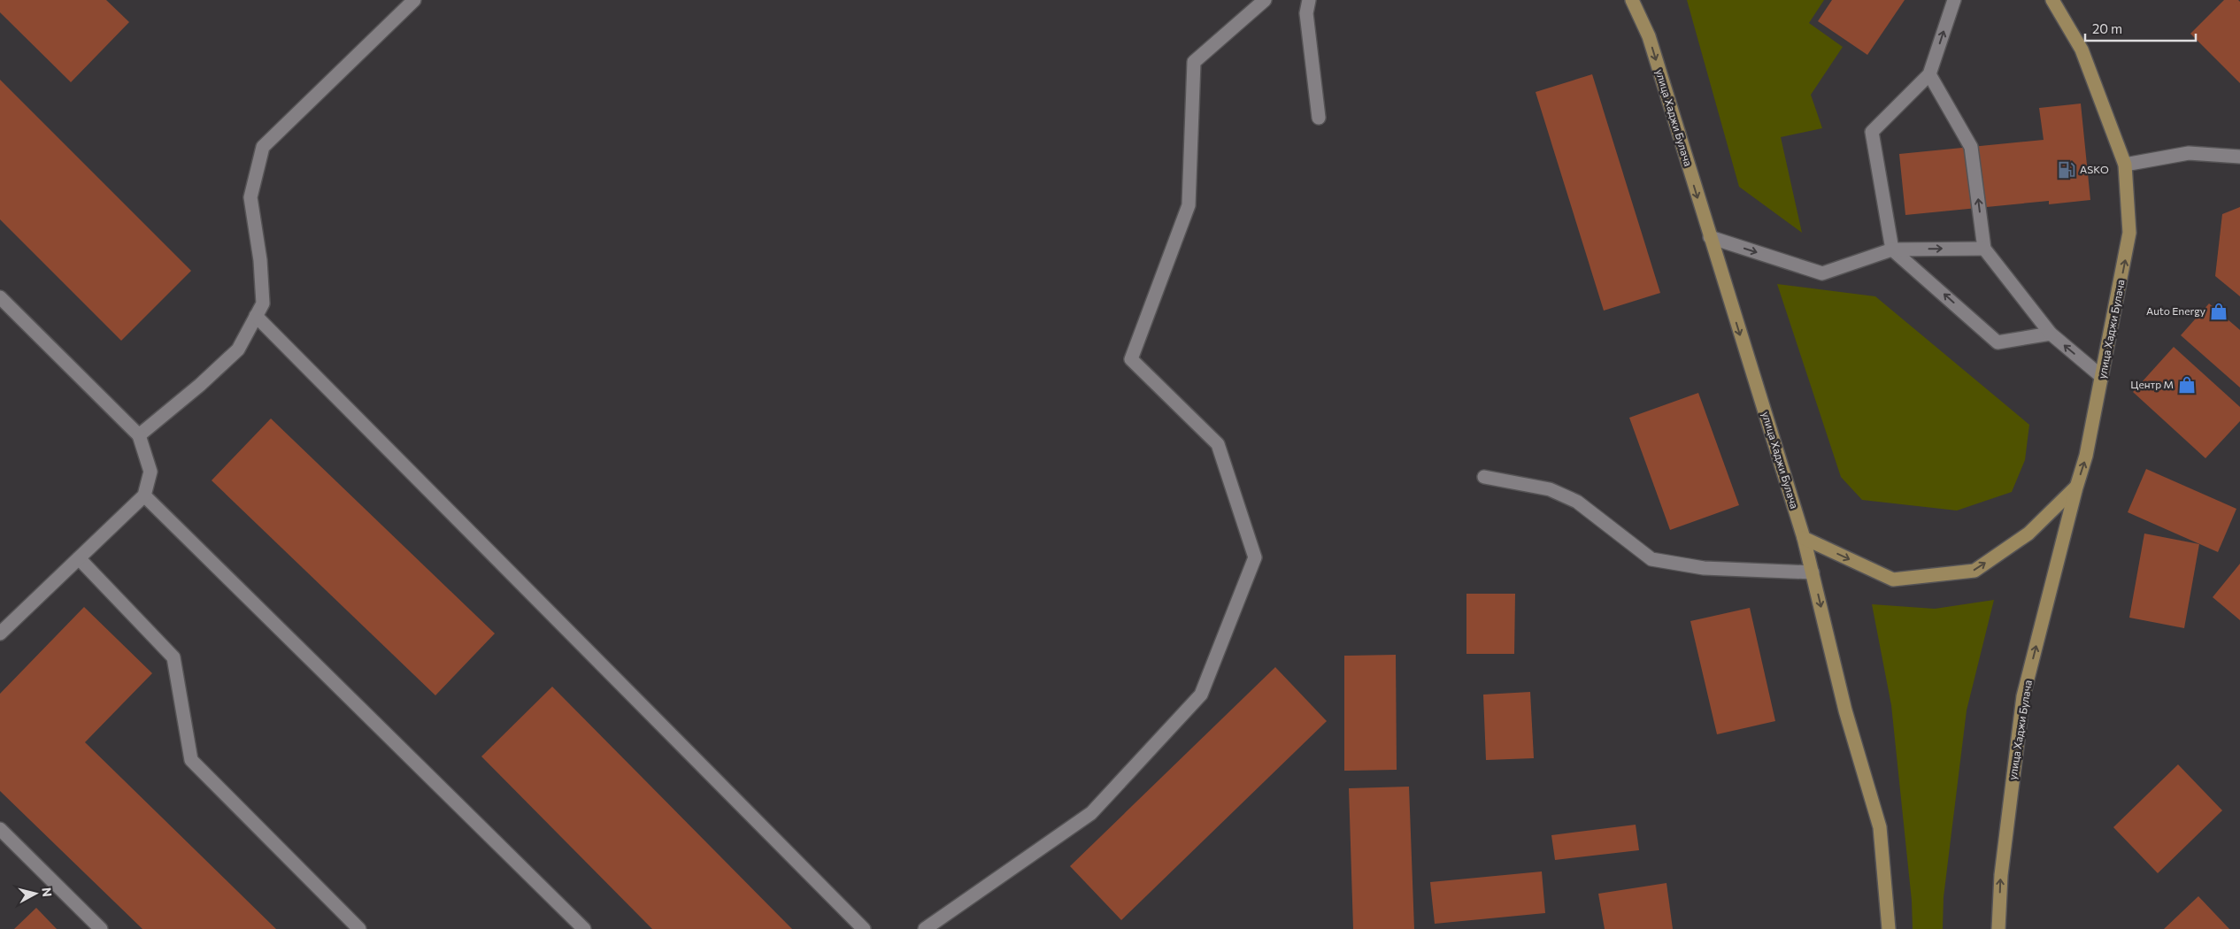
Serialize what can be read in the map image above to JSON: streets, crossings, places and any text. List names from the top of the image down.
{
  "streets": {
    "main road": ["улица Хаджи Булача"]
  },
  "places": {
    "fuel station": ["ASKO"],
    "shop": ["Auto Energy", "Центр М"]
  },
  "scale_bar": "20 m",
  "north": "right"
}
